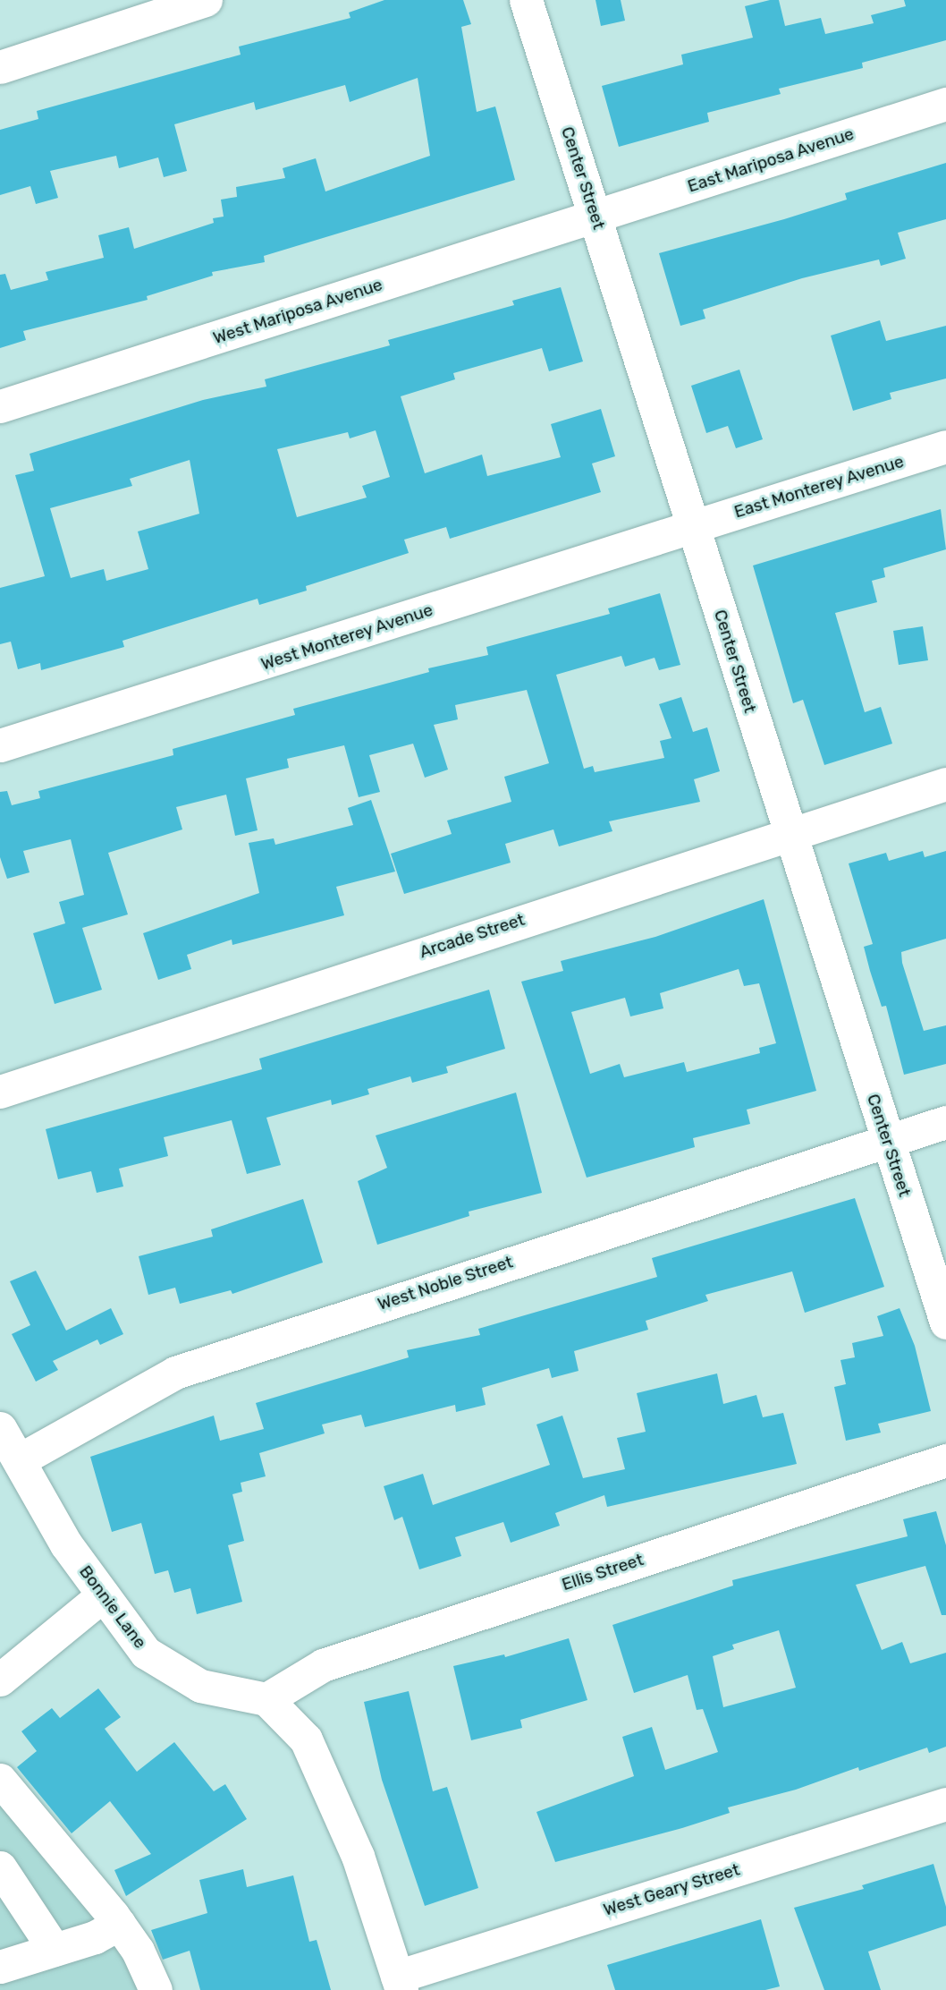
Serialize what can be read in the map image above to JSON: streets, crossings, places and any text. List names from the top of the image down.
{
  "streets": {
    "street": [
      "East Mariposa Avenue",
      "Center Street",
      "West Mariposa Avenue",
      "East Monterey Avenue",
      "West Monterey Avenue",
      "Arcade Street",
      "West Noble Street",
      "Ellis Street",
      "Bonnie Lane",
      "West Geary Street"
    ]
  },
  "crossings": [
    ["East Mariposa Avenue", "Center Street"],
    ["East Mariposa Avenue", "West Mariposa Avenue"],
    ["Center Street", "West Mariposa Avenue"],
    ["Center Street", "East Monterey Avenue"],
    ["Center Street", "West Monterey Avenue"],
    ["Center Street", "Arcade Street"],
    ["Center Street", "West Noble Street"],
    ["East Monterey Avenue", "West Monterey Avenue"],
    ["West Noble Street", "Bonnie Lane"],
    ["Ellis Street", "Bonnie Lane"]
  ]
}
